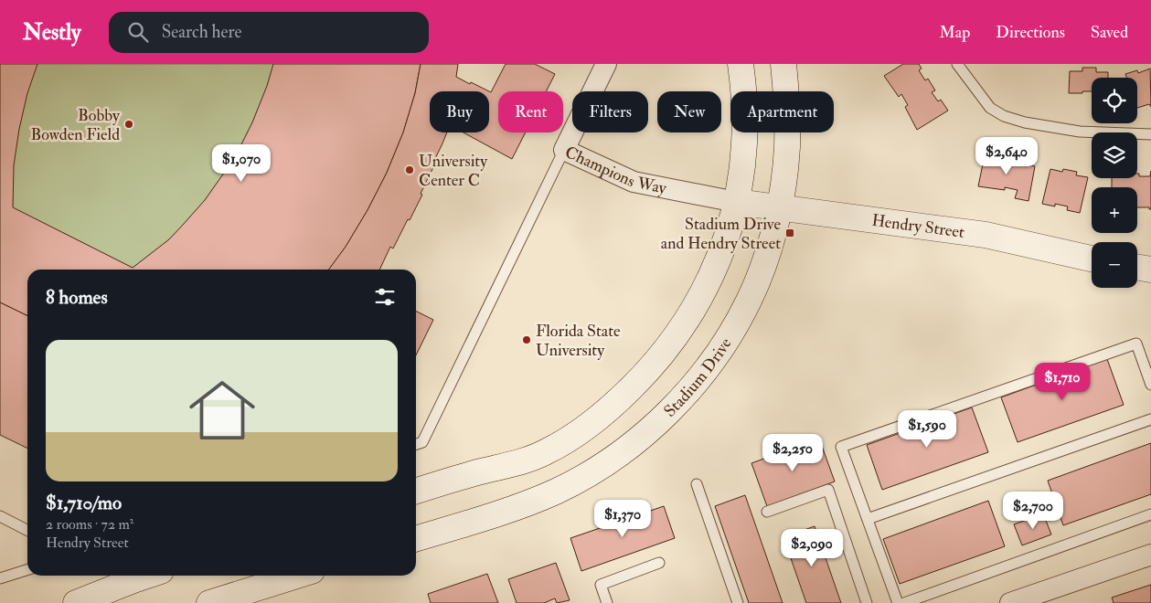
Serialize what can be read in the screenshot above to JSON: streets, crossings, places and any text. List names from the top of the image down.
{
  "streets": {
    "main road": ["Hendry Street", "Stadium Drive"],
    "street": ["Champions Way"]
  },
  "crossings": [
    ["Champions Way", "Hendry Street"],
    ["Hendry Street", "Stadium Drive"]
  ],
  "places": {
    "other": ["Bobby Bowden Field", "University Center C", "Florida State University"],
    "transit": ["Stadium Drive and Hendry Street"]
  },
  "page": {
    "header": "Nestly",
    "search": "Search here",
    "nav": ["Map", "Directions", "Saved"],
    "map_buttons": ["+", "−"],
    "chip": [
      "Buy",
      "Rent",
      "Filters",
      "New",
      "Apartment"
    ],
    "price": [
      "$2,640",
      "$1,070",
      "$1,710",
      "$1,590",
      "$2,250",
      "$2,700",
      "$1,370",
      "$2,090"
    ],
    "heading": "8 homes",
    "list": [
      {
        "name": "$1,710/mo",
        "note": "2 rooms · 72 m² · Hendry Street"
      }
    ]
  }
}
